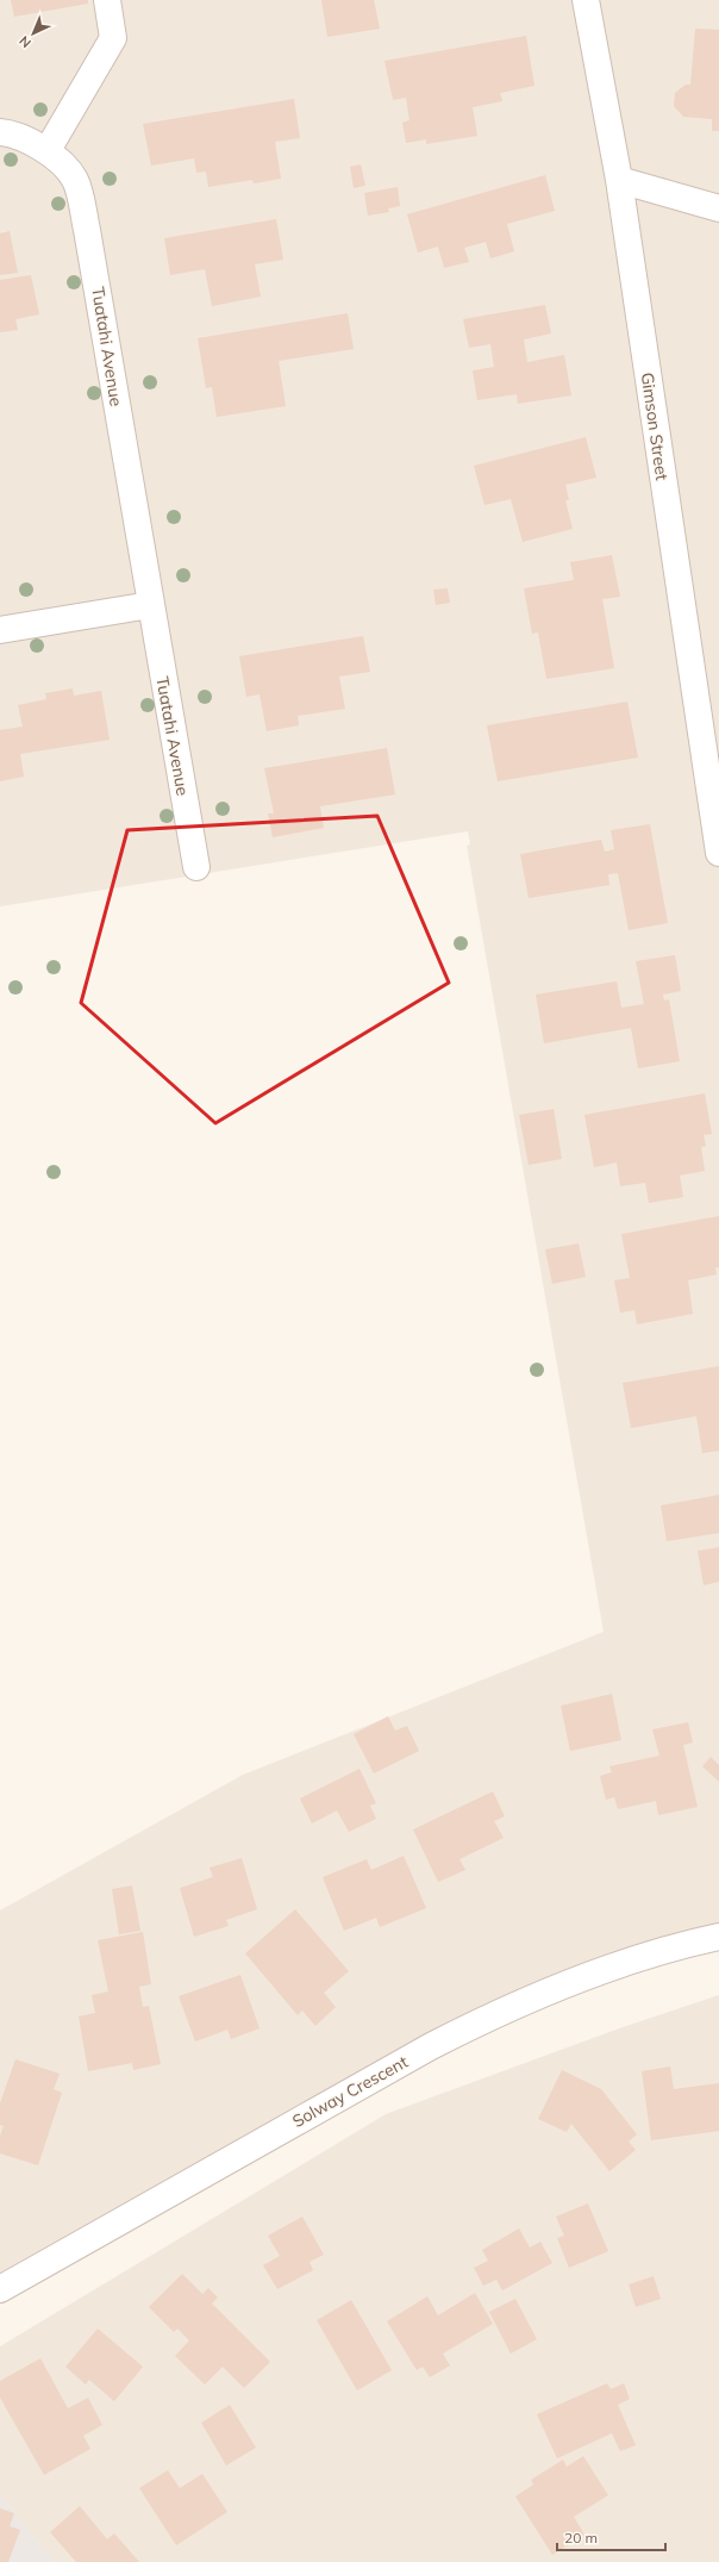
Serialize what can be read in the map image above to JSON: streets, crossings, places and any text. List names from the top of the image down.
{
  "streets": {
    "street": ["Tuatahi Avenue", "Gimson Street", "Solway Crescent"]
  },
  "scale_bar": "20 m",
  "north": "bottom left"
}
